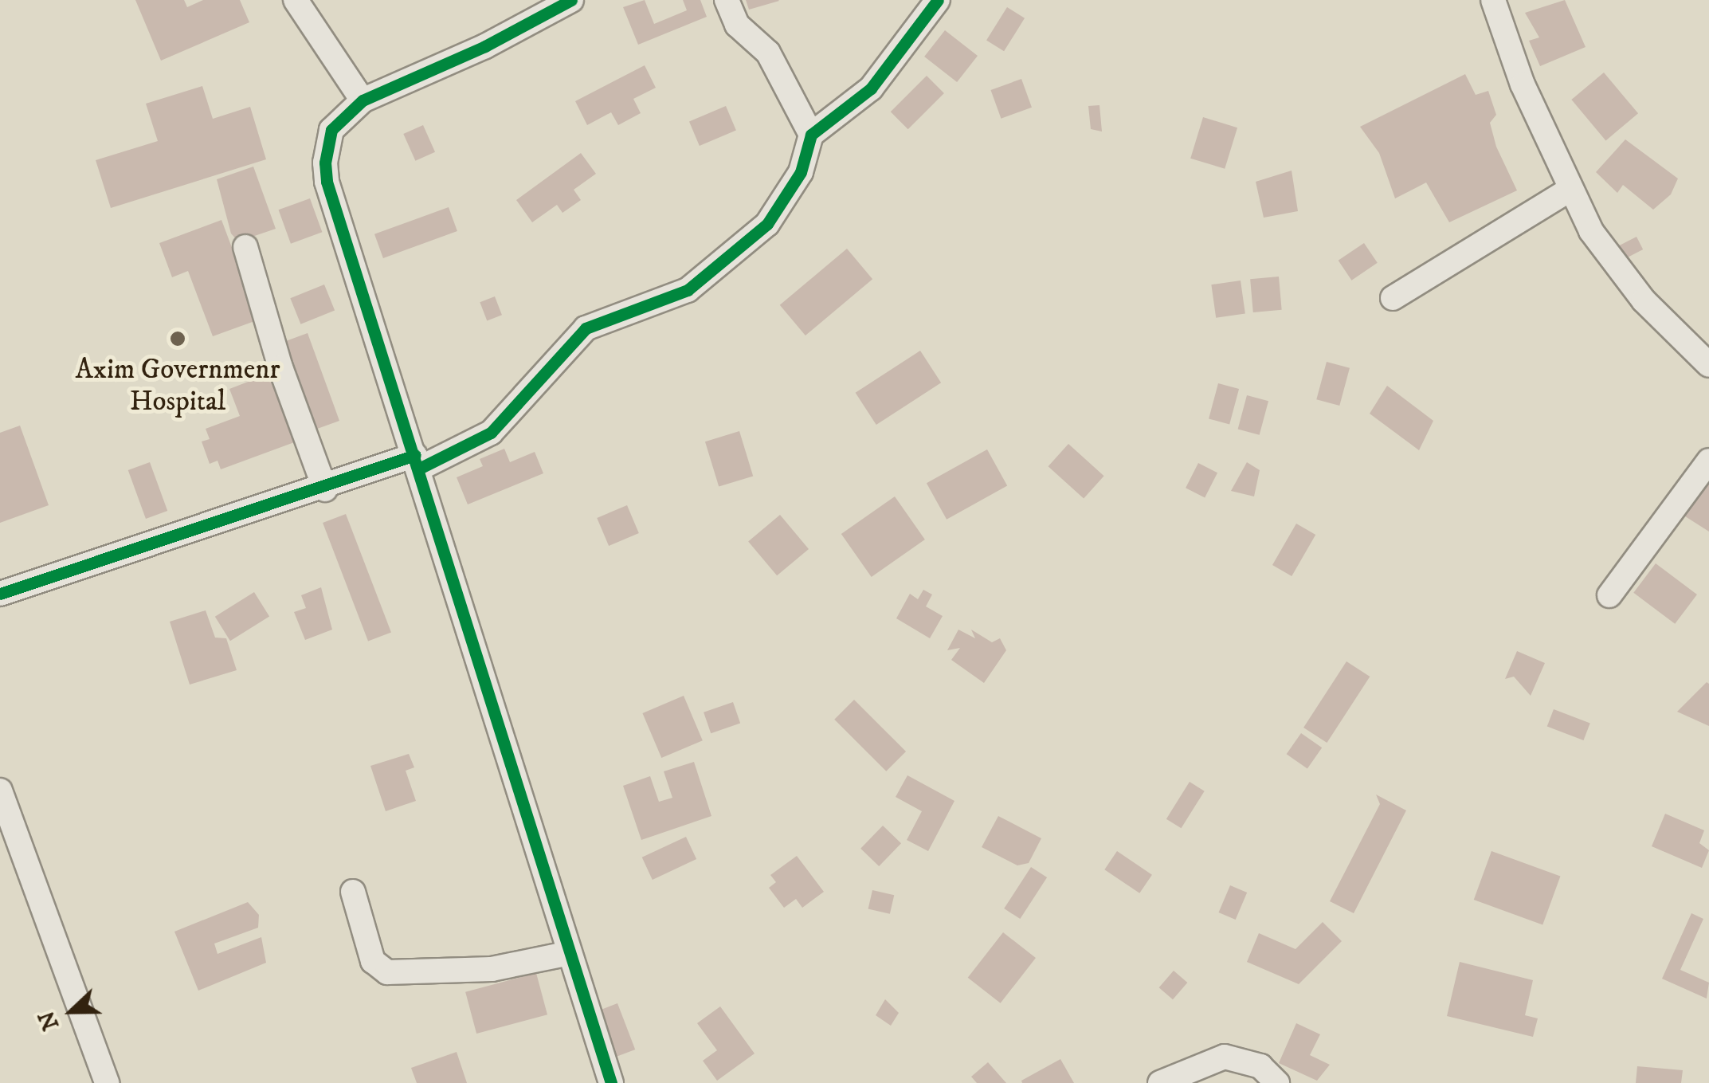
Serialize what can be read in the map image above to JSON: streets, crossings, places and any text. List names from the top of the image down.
{
  "places": ["Axim Governmenr Hospital"],
  "north": "left"
}
